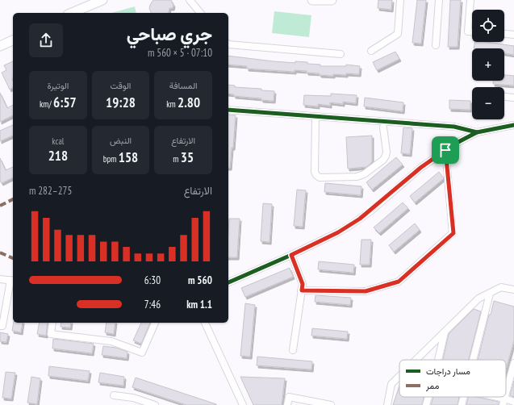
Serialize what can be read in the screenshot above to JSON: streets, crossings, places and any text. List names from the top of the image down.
{
  "legend": ["مسار دراجات", "ممر"],
  "page": {
    "map_buttons": ["+", "−"],
    "heading": ["جري صباحي", "07:10 · 5 × 560 m"],
    "stats": [
      ["المسافة", "2.80 km"],
      ["الوقت", "19:28"],
      ["الوتيرة", "6:57 /km"],
      ["الارتفاع", "35 m"],
      ["النبض", "158 bpm"],
      ["kcal", "218"]
    ],
    "chart": ["الارتفاع", "275–282 m"],
    "list": [
      {
        "name": "560 m",
        "note": "6:30"
      },
      {
        "name": "1.1 km",
        "note": "7:46"
      }
    ]
  }
}
